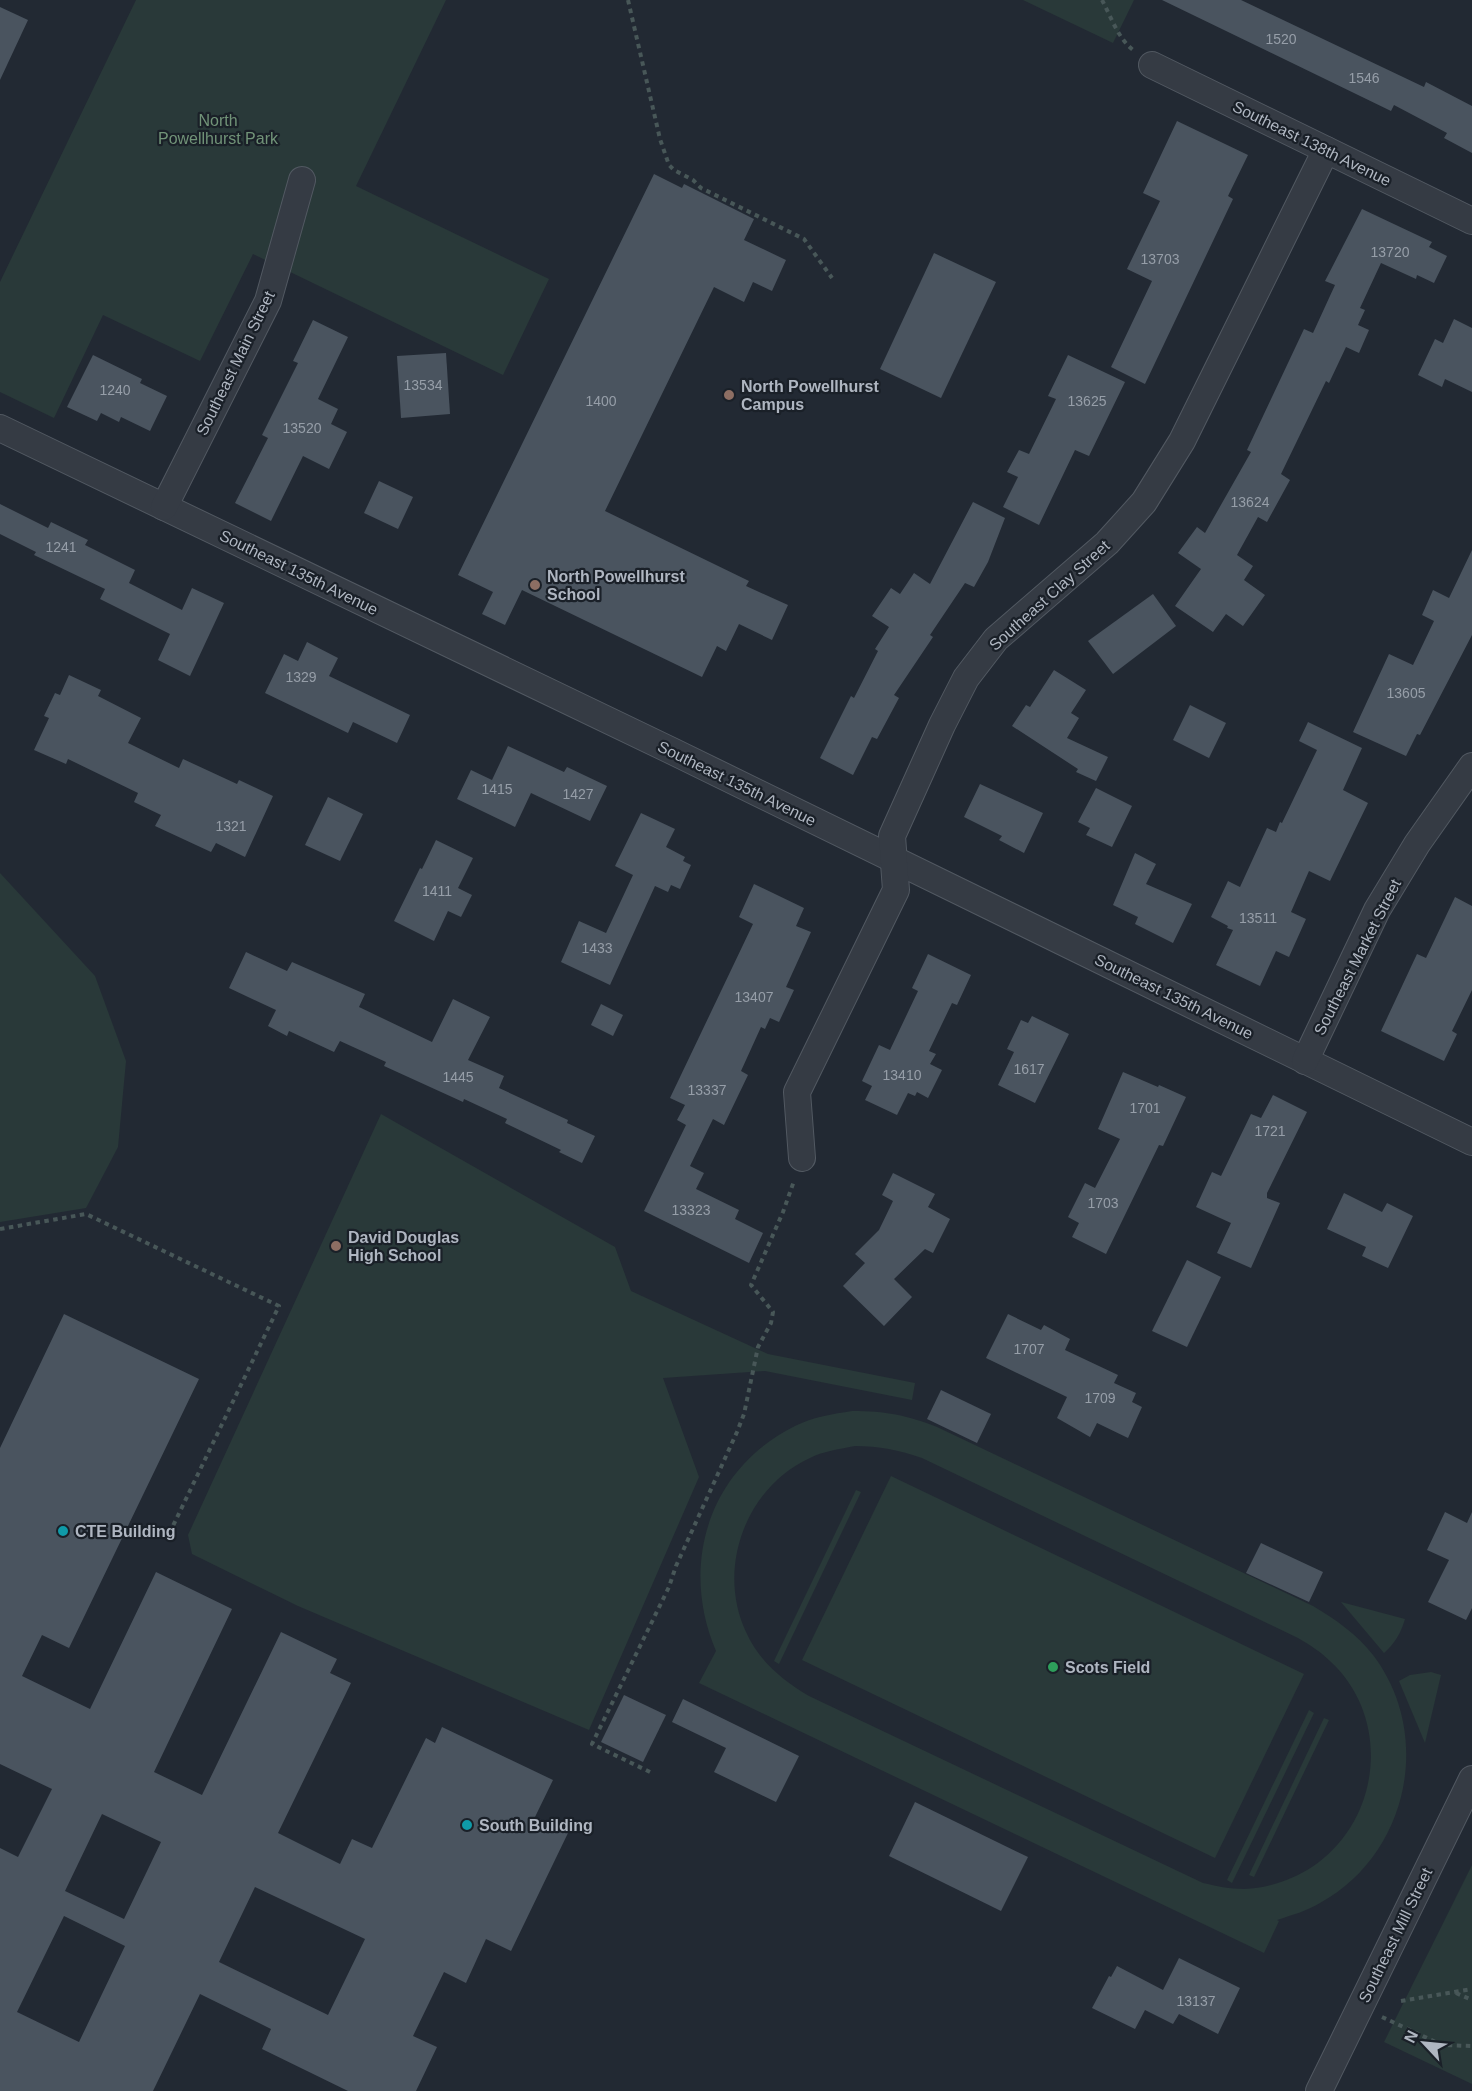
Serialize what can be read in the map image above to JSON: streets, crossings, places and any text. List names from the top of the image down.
{
  "streets": {
    "street": [
      "Southeast 138th Avenue",
      "Southeast Main Street",
      "Southeast 135th Avenue",
      "Southeast Clay Street",
      "Southeast Market Street",
      "Southeast Mill Street"
    ]
  },
  "crossings": [
    ["Southeast 138th Avenue", "Southeast Clay Street"],
    ["Southeast Main Street", "Southeast 135th Avenue"],
    ["Southeast 135th Avenue", "Southeast Clay Street"],
    ["Southeast 135th Avenue", "Southeast Market Street"]
  ],
  "parks": ["North Powellhurst Park"],
  "places": [
    "North Powellhurst Campus",
    "North Powellhurst School",
    "David Douglas High School",
    "CTE Building",
    "Scots Field",
    "South Building"
  ],
  "house_numbers": [
    "1520",
    "1546",
    "13720",
    "13703",
    "13534",
    "1240",
    "1400",
    "13625",
    "13520",
    "13624",
    "1241",
    "1329",
    "13605",
    "1415",
    "1427",
    "1321",
    "1411",
    "13511",
    "1433",
    "13407",
    "1617",
    "13410",
    "1445",
    "13337",
    "1701",
    "1721",
    "1703",
    "13323",
    "1707",
    "1709",
    "13137"
  ],
  "north": "top left"
}
